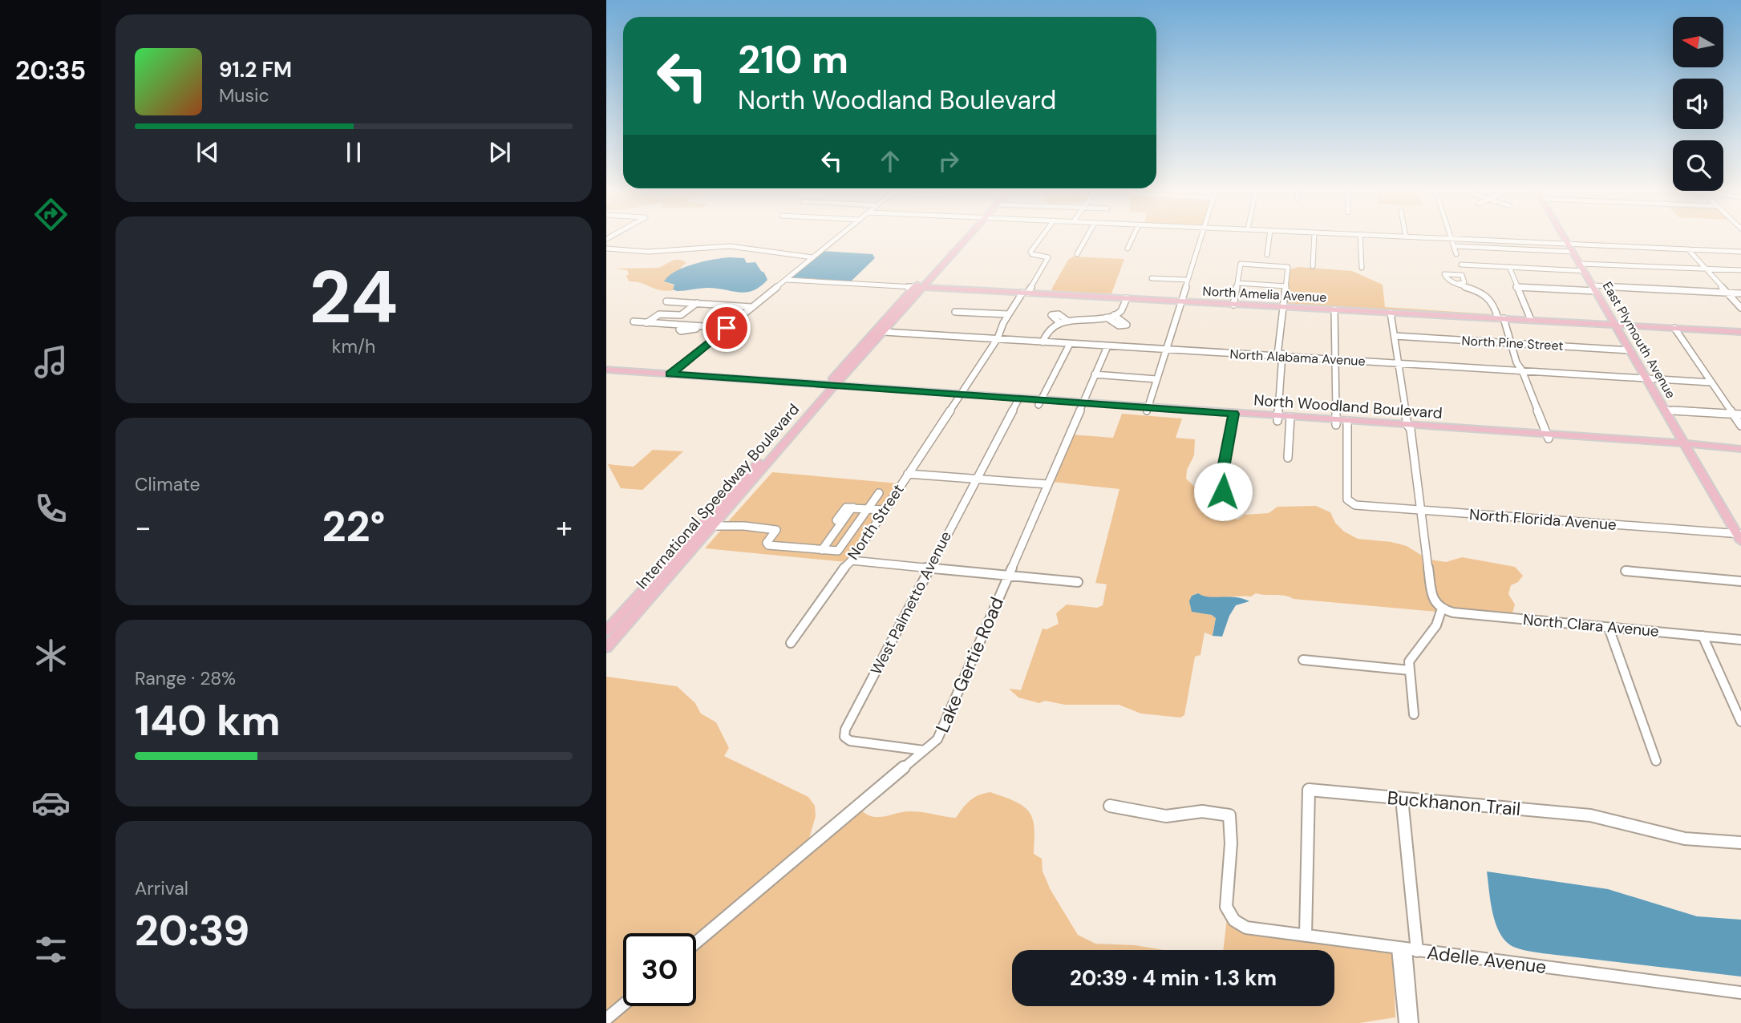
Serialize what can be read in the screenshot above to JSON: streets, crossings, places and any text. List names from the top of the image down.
{
  "streets": {
    "main road": [
      "North Amelia Avenue",
      "East Plymouth Avenue",
      "North Woodland Boulevard",
      "International Speedway Boulevard"
    ],
    "street": [
      "North Pine Street",
      "North Alabama Avenue",
      "North Florida Avenue",
      "North Street",
      "West Palmetto Avenue",
      "North Clara Avenue",
      "Lake Gertie Road",
      "Buckhanon Trail",
      "Adelle Avenue"
    ]
  },
  "crossings": [
    ["North Amelia Avenue", "East Plymouth Avenue"],
    ["North Amelia Avenue", "International Speedway Boulevard"],
    ["North Amelia Avenue", "North Street"],
    ["East Plymouth Avenue", "North Pine Street"],
    ["East Plymouth Avenue", "North Alabama Avenue"],
    ["East Plymouth Avenue", "North Woodland Boulevard"],
    ["East Plymouth Avenue", "North Florida Avenue"],
    ["North Alabama Avenue", "International Speedway Boulevard"],
    ["North Alabama Avenue", "North Street"],
    ["North Alabama Avenue", "Lake Gertie Road"],
    ["North Woodland Boulevard", "International Speedway Boulevard"],
    ["North Woodland Boulevard", "North Florida Avenue"],
    ["North Woodland Boulevard", "North Street"],
    ["North Woodland Boulevard", "West Palmetto Avenue"],
    ["North Woodland Boulevard", "Lake Gertie Road"],
    ["West Palmetto Avenue", "Lake Gertie Road"],
    ["Buckhanon Trail", "Adelle Avenue"]
  ],
  "north": "left",
  "page": {
    "tabs": "20:35",
    "turn": ["210 m", "North Woodland Boulevard"],
    "song": ["91.2 FM", "Music"],
    "tile": [
      ["24", "km/h"],
      "Climate",
      ["Range · 28%", "140 km"],
      ["Arrival", "20:39"]
    ],
    "heat": ["−", "22°", "+"],
    "limit": "30",
    "trip": "20:39 · 4 min · 1.3 km"
  }
}
